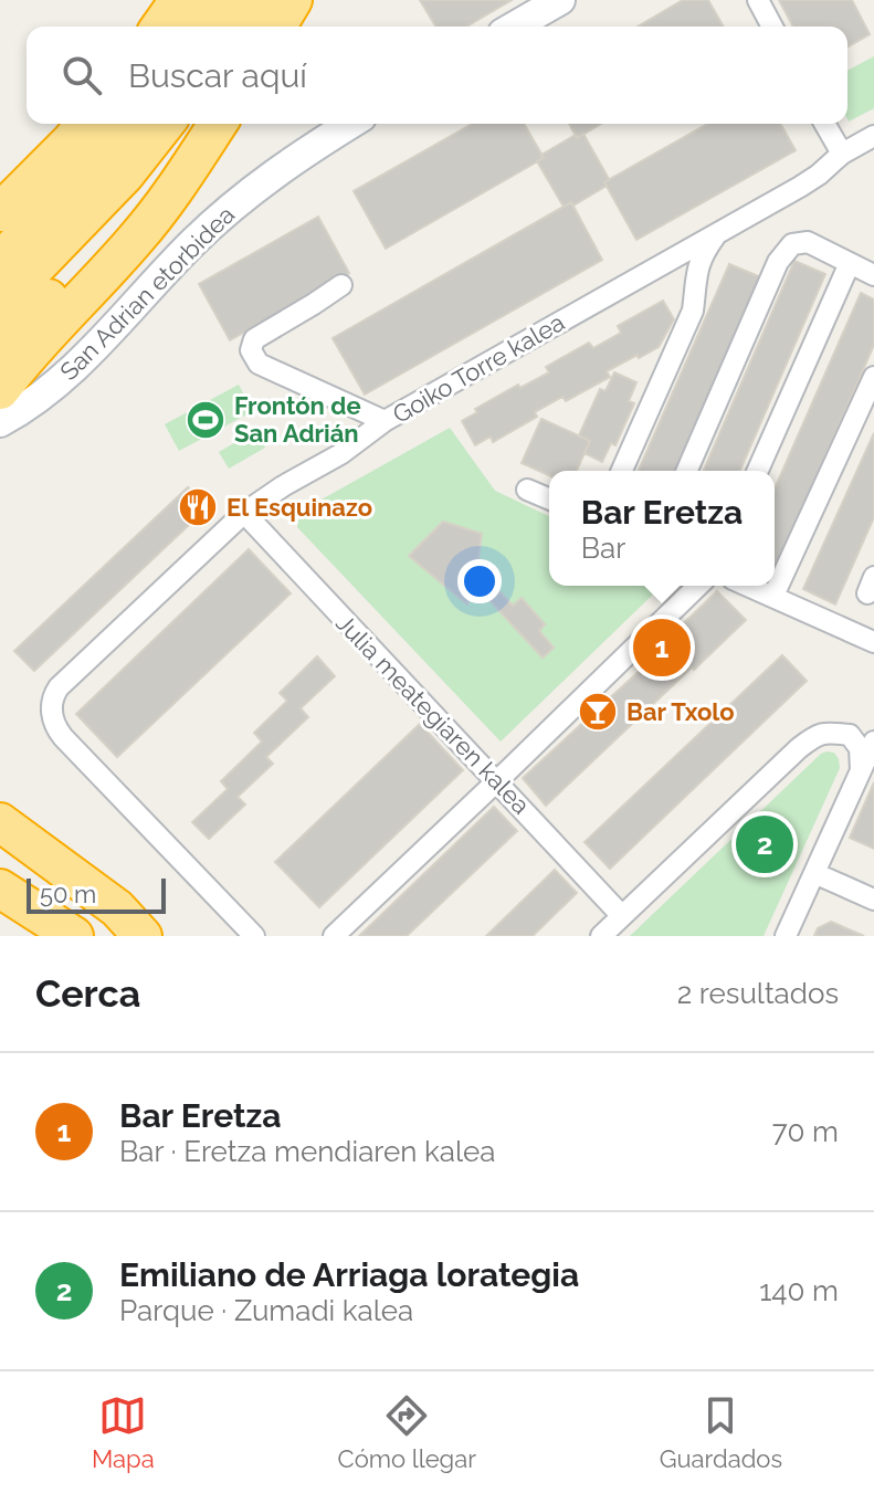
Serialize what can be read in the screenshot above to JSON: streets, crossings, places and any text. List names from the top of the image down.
{
  "streets": {
    "street": ["San Adrian etorbidea", "Goiko Torre kalea", "Julia meategiaren kalea"]
  },
  "crossings": [
    ["Goiko Torre kalea", "Julia meategiaren kalea"]
  ],
  "places": {
    "sports": ["Frontón de San Adrián"],
    "restaurant": ["El Esquinazo"],
    "bar": ["Bar Txolo"]
  },
  "scale_bar": "50 m",
  "page": {
    "search": "Buscar aquí",
    "popup": ["Bar Eretza", "Bar"],
    "pins": ["1", "2"],
    "scale": "50 m",
    "heading": ["Cerca", "2 resultados"],
    "list": [
      {
        "mark": "1",
        "name": "Bar Eretza",
        "note": "Bar · Eretza mendiaren kalea",
        "value": "70 m"
      },
      {
        "mark": "2",
        "name": "Emiliano de Arriaga lorategia",
        "note": "Parque · Zumadi kalea",
        "value": "140 m"
      }
    ],
    "nav": ["Mapa", "Cómo llegar", "Guardados"]
  }
}
